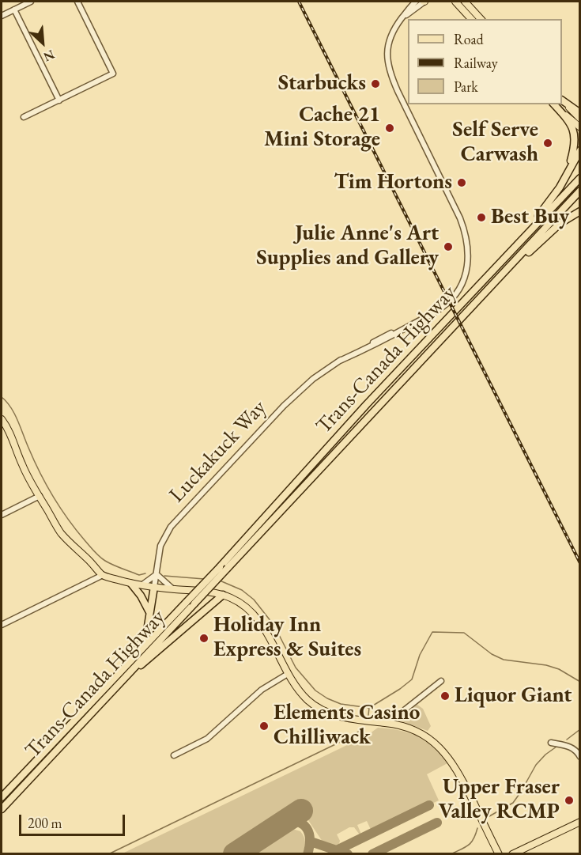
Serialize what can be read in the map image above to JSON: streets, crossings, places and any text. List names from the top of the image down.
{
  "streets": {
    "highway": ["Trans-Canada Highway"],
    "street": ["Luckakuck Way"]
  },
  "places": [
    "Starbucks",
    "Cache 21 Mini Storage",
    "Self Serve Carwash",
    "Tim Hortons",
    "Best Buy",
    "Julie Anne's Art Supplies and Gallery",
    "Holiday Inn Express & Suites",
    "Liquor Giant",
    "Elements Casino Chilliwack",
    "Upper Fraser Valley RCMP"
  ],
  "legend": ["Road", "Railway", "Park"],
  "scale_bar": "200 m",
  "north": "bottom right"
}
